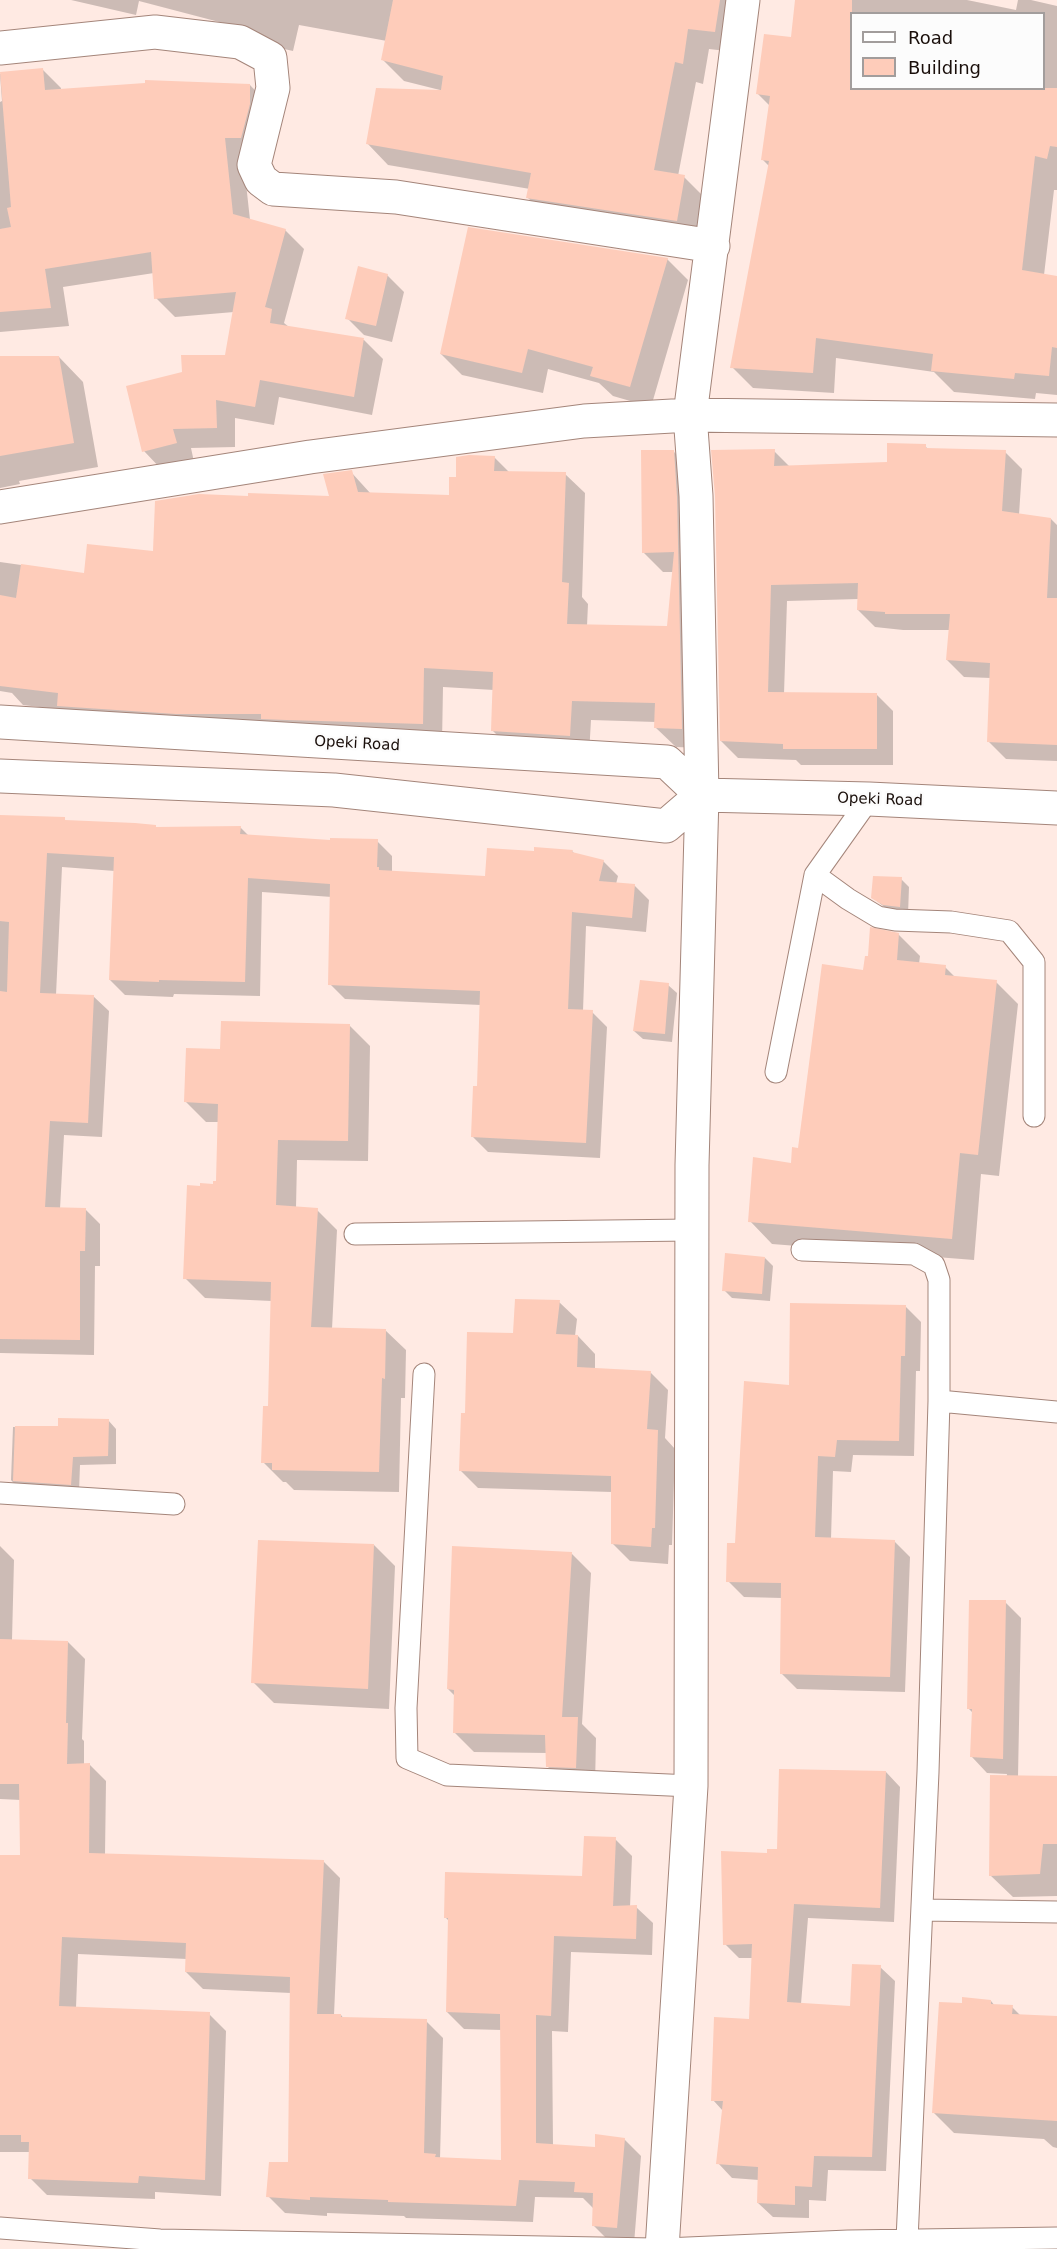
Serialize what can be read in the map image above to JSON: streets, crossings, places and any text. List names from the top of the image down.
{
  "streets": {
    "street": ["Opeki Road"]
  },
  "legend": ["Road", "Building"]
}
